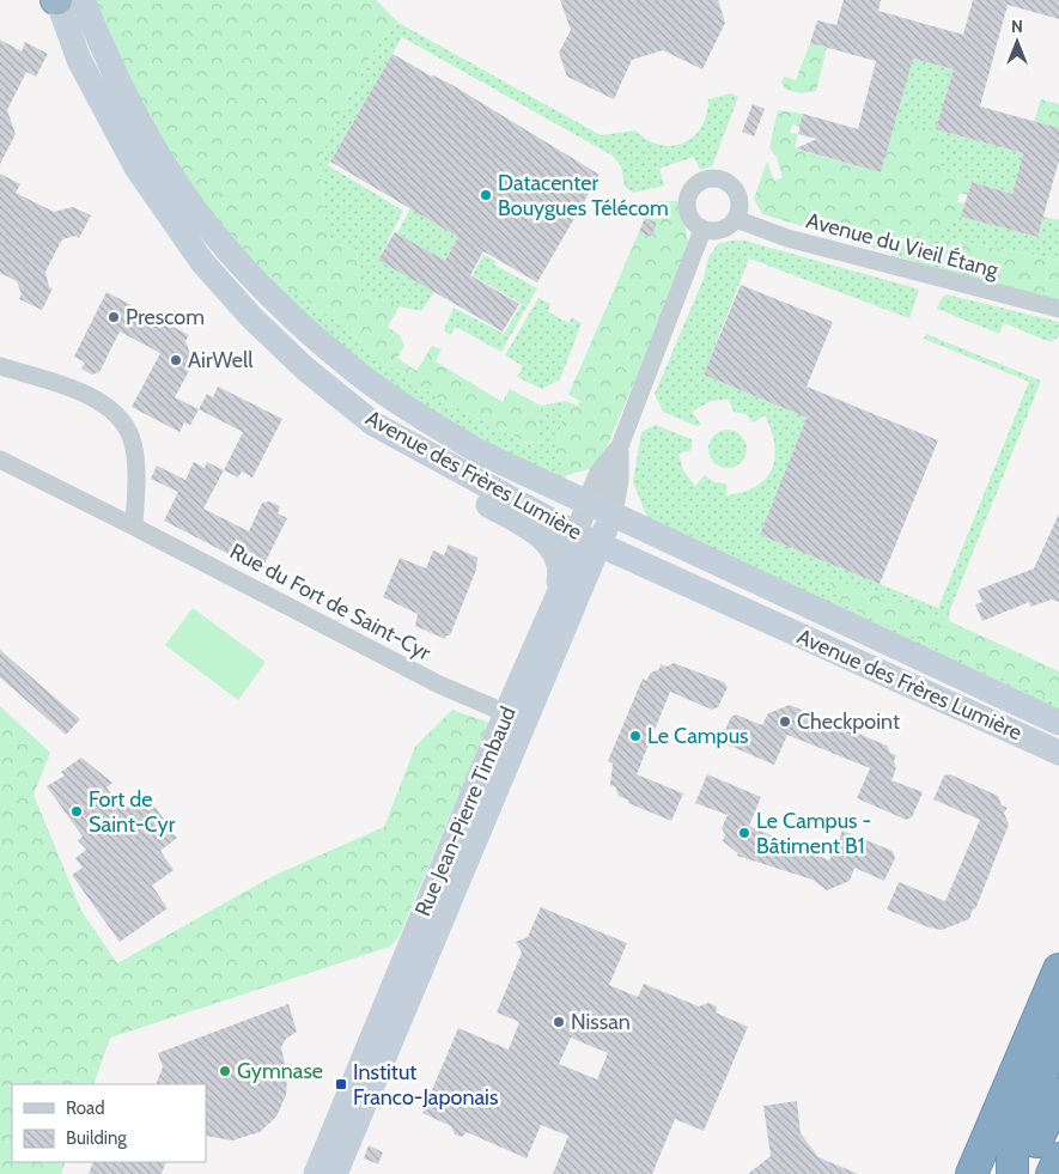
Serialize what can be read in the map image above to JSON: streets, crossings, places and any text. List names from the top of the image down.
{
  "streets": {
    "main road": ["Avenue des Frères Lumière", "Rue Jean-Pierre Timbaud"],
    "street": ["Avenue du Vieil Étang", "Rue du Fort de Saint-Cyr"]
  },
  "crossings": [
    ["Avenue du Vieil Étang", "Rue Jean-Pierre Timbaud"],
    ["Avenue des Frères Lumière", "Rue Jean-Pierre Timbaud"],
    ["Rue du Fort de Saint-Cyr", "Rue Jean-Pierre Timbaud"]
  ],
  "places": {
    "other": [
      "Datacenter Bouygues Télécom",
      "Prescom",
      "AirWell",
      "Checkpoint",
      "Le Campus",
      "Fort de Saint-Cyr",
      "Le Campus - Bâtiment B1",
      "Nissan",
      "Gymnase"
    ],
    "transit": ["Institut Franco-Japonais"]
  },
  "legend": ["Road", "Building"],
  "north": "top"
}
